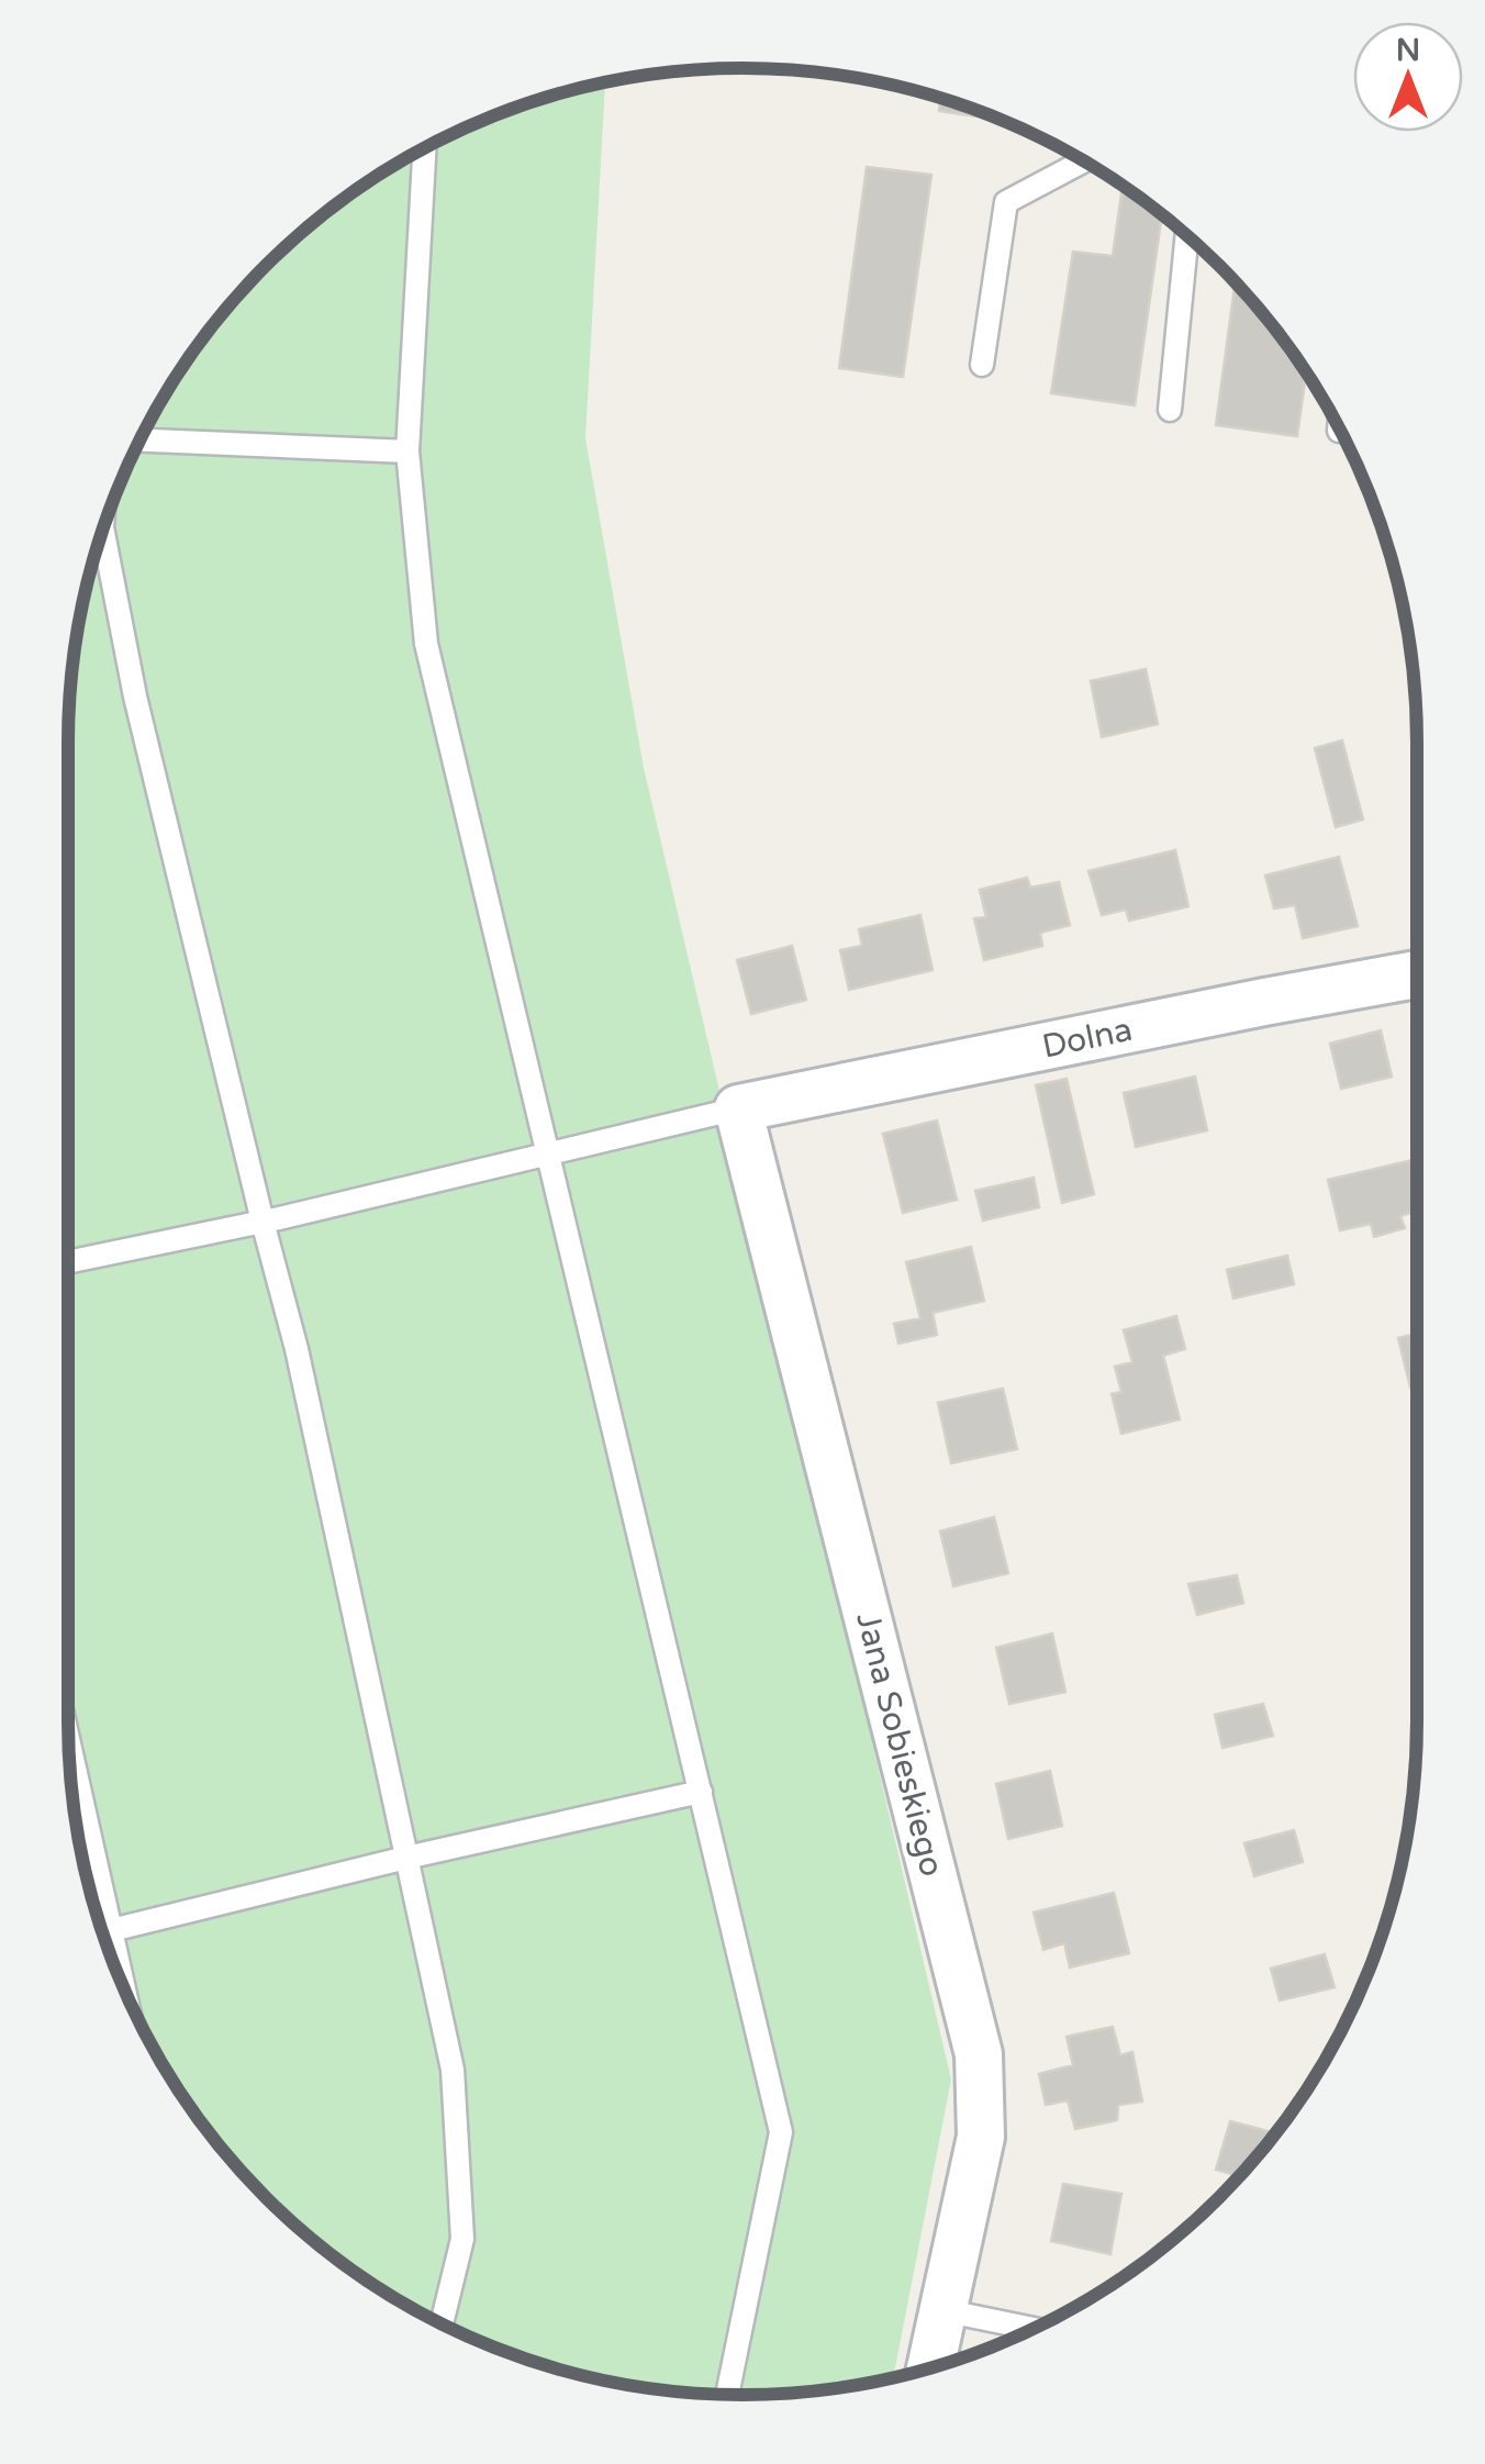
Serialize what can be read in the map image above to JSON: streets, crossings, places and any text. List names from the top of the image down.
{
  "streets": {
    "street": ["Dolna", "Jana Sobieskiego"]
  },
  "crossings": [
    ["Dolna", "Jana Sobieskiego"]
  ],
  "north": "top"
}
